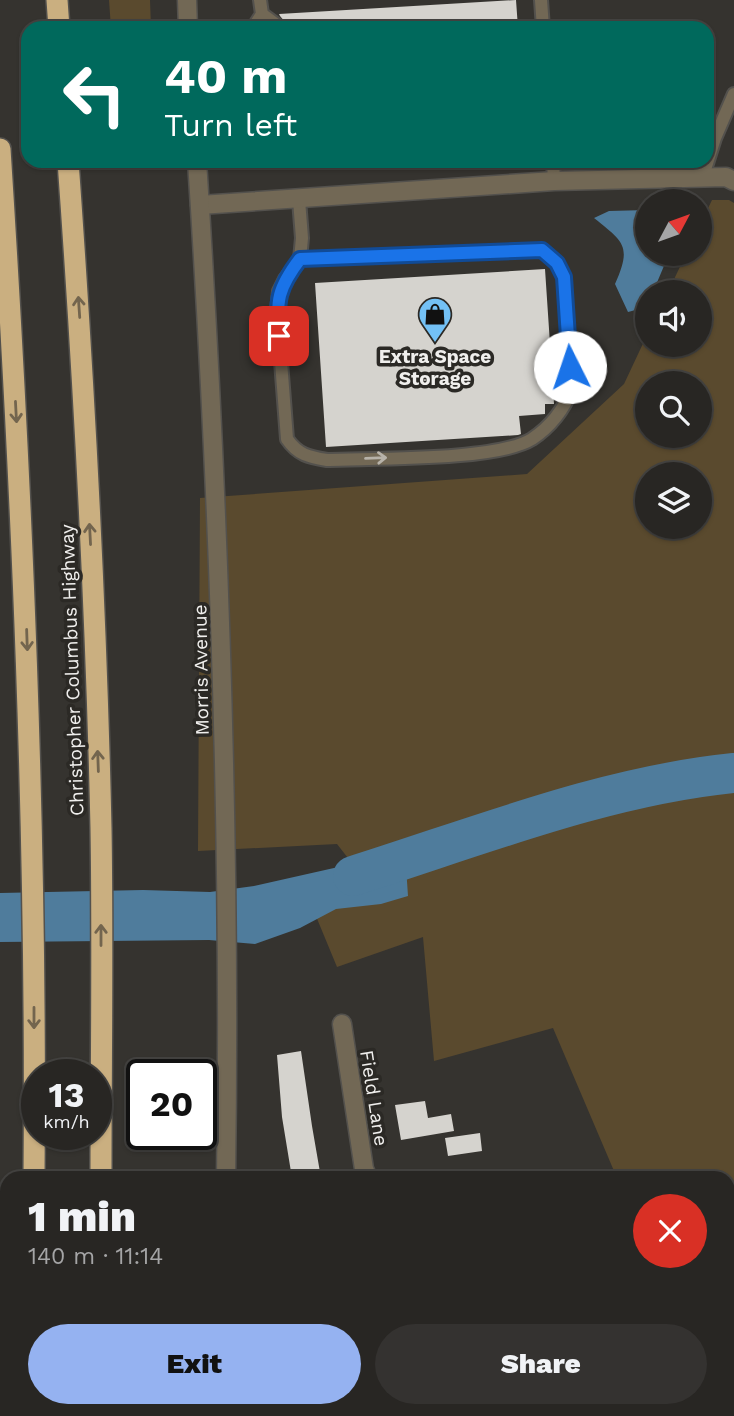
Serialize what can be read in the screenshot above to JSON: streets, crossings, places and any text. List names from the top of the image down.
{
  "streets": {
    "highway": ["Christopher Columbus Highway"],
    "street": ["Morris Avenue", "Field Lane"]
  },
  "places": {
    "shop": ["Extra Space Storage"]
  },
  "north": "top right",
  "page": {
    "turn": ["40 m", "Turn left"],
    "speed": "13 km/h",
    "limit": "20",
    "heading": ["1 min", "140 m · 11:14"],
    "buttons": ["Exit", "Share"]
  }
}
